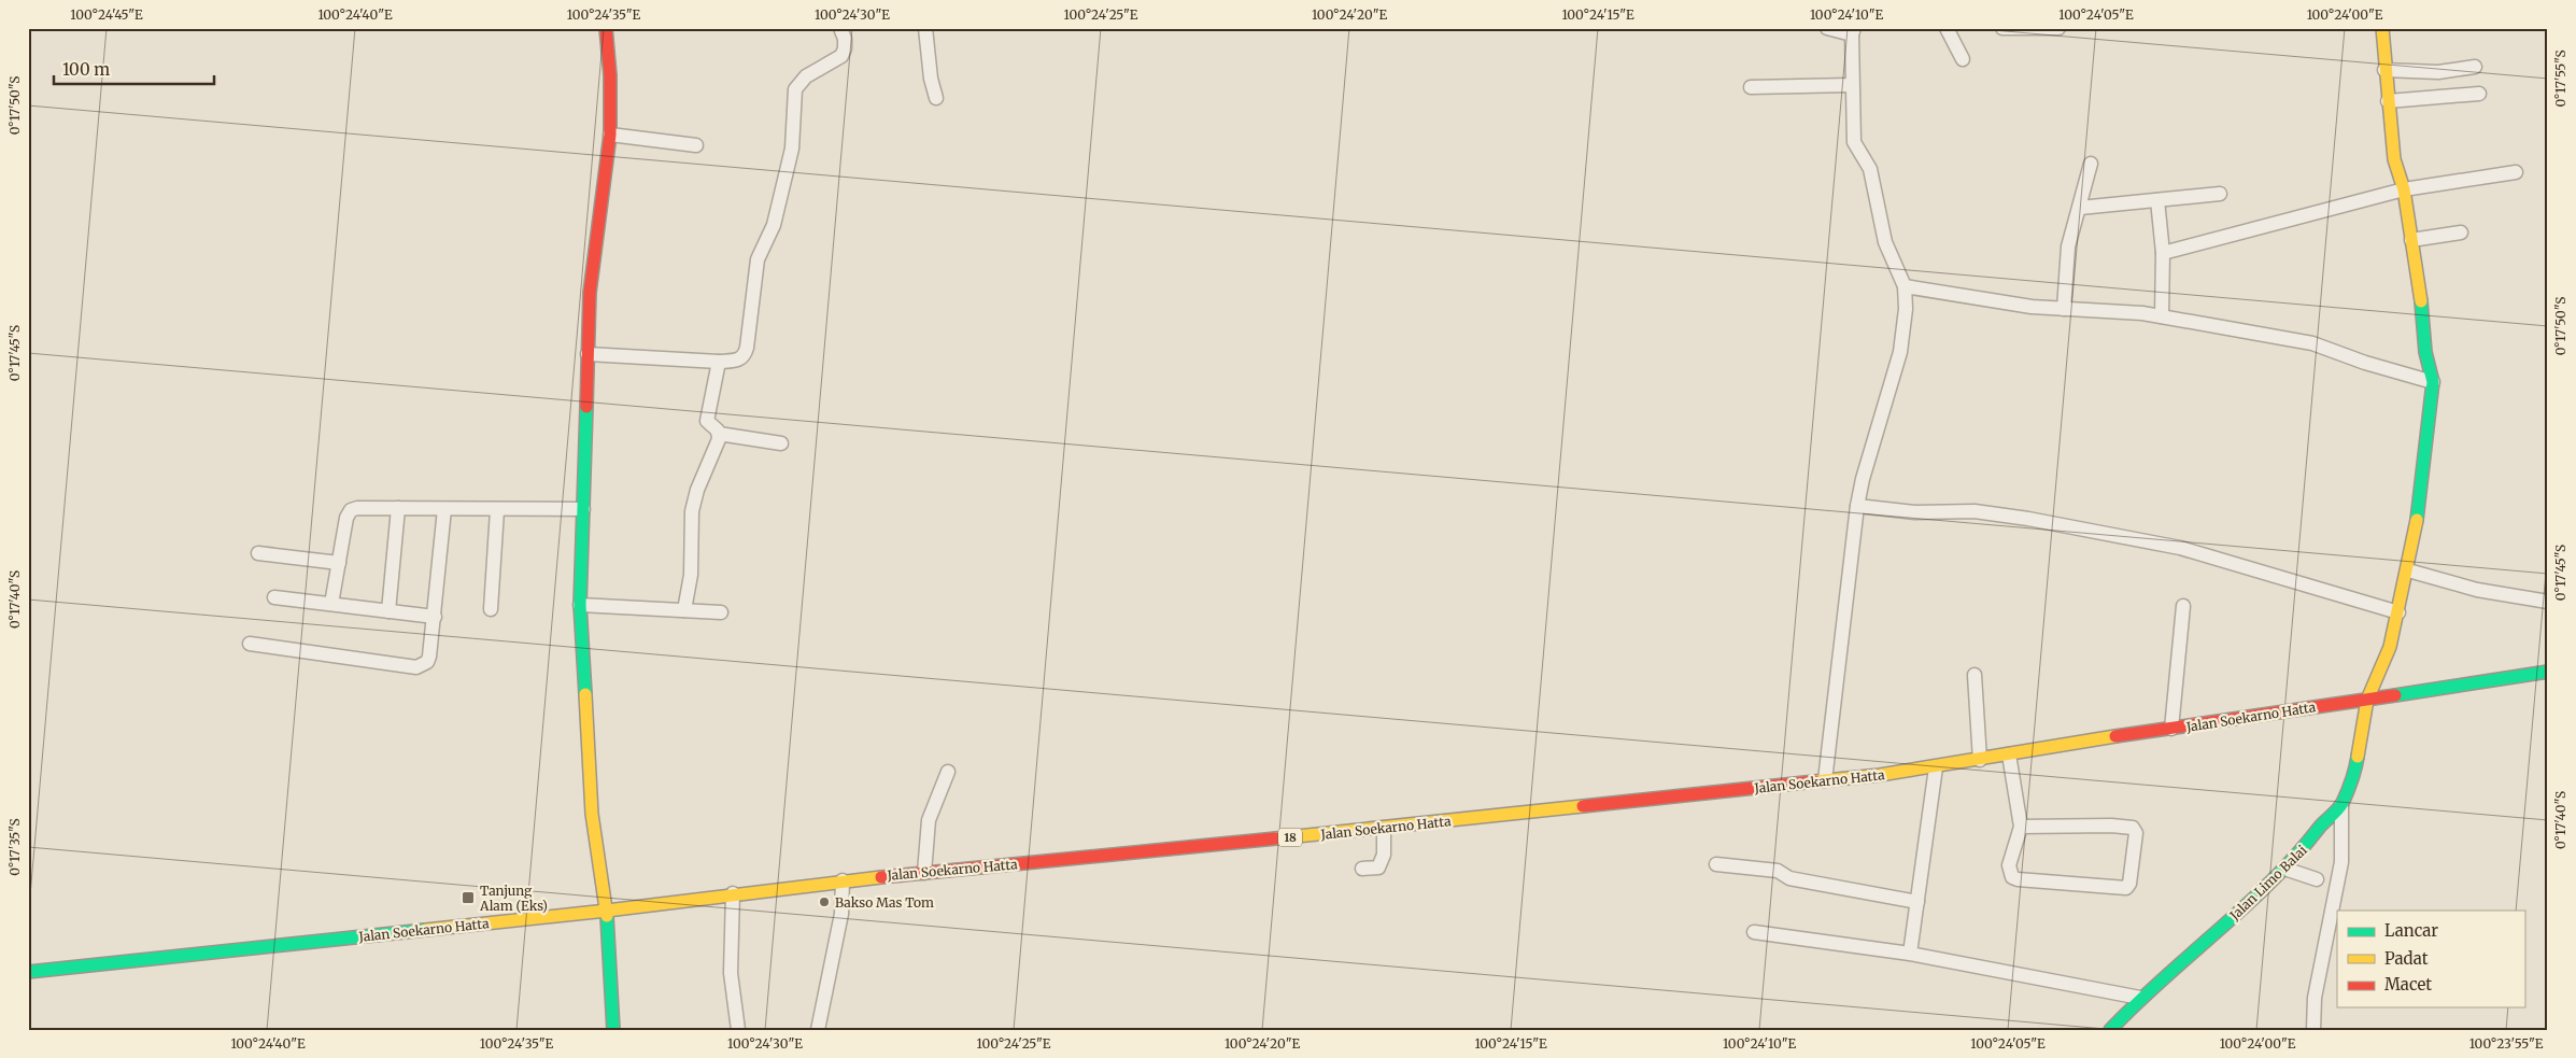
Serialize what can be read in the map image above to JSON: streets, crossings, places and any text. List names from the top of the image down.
{
  "streets": {
    "main road": ["Jalan Soekarno Hatta", "18", "Jalan Limo Balai"]
  },
  "crossings": [
    ["Jalan Soekarno Hatta", "Jalan Limo Balai"]
  ],
  "places": {
    "transit": ["Tanjung Alam (Eks)"],
    "other": ["Bakso Mas Tom"]
  },
  "legend": ["Lancar", "Padat", "Macet"],
  "scale_bar": "100 m",
  "coordinates": [
    "100°24'45\"E",
    "100°24'40\"E",
    "100°24'35\"E",
    "100°24'30\"E",
    "100°24'25\"E",
    "100°24'20\"E",
    "100°24'15\"E",
    "100°24'10\"E",
    "100°24'05\"E",
    "100°24'00\"E",
    "0°17'55\"S",
    "0°17'50\"S",
    "0°17'45\"S",
    "0°17'40\"S",
    "0°17'35\"S",
    "100°23'55\"E"
  ]
}
